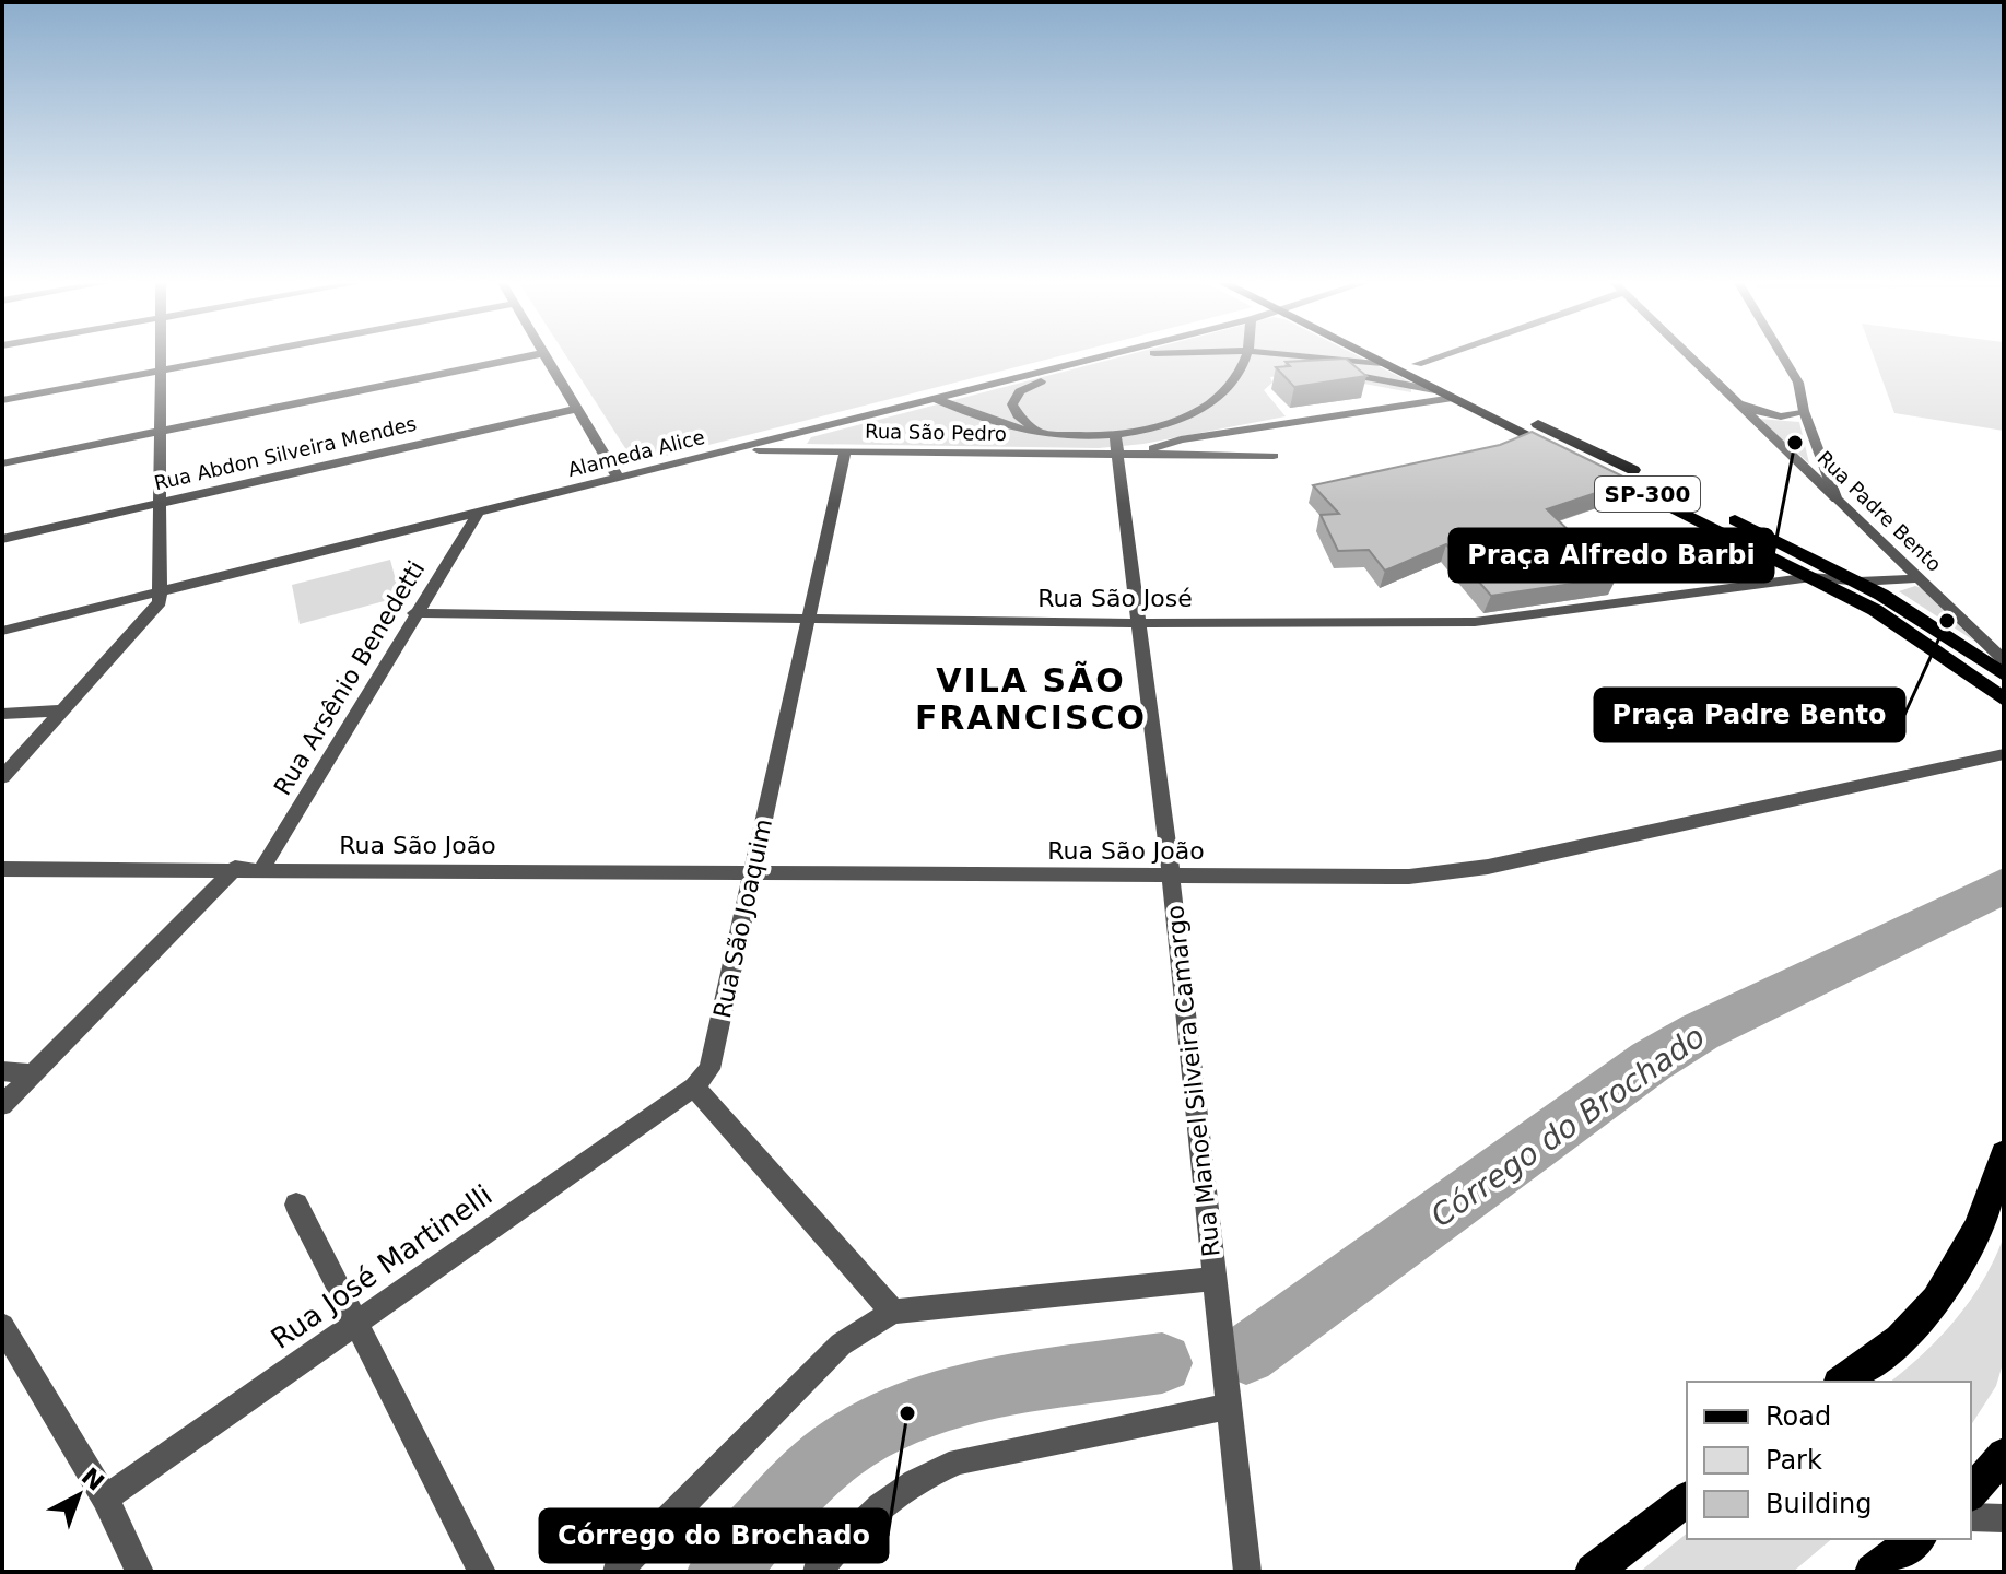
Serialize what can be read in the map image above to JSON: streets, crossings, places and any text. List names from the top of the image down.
{
  "streets": {
    "main road": ["SP-300"],
    "street": [
      "Rua São Pedro",
      "Rua Abdon Silveira Mendes",
      "Alameda Alice",
      "Rua Padre Bento",
      "Rua São José",
      "Rua Arsênio Benedetti",
      "Rua São João",
      "Rua São Joaquim",
      "Rua Manoel Silveira Camargo",
      "Rua José Martinelli"
    ]
  },
  "crossings": [
    ["Rua São Pedro", "Alameda Alice"],
    ["Rua São Pedro", "SP-300"],
    ["Rua São Pedro", "Rua São Joaquim"],
    ["Rua São Pedro", "Rua Manoel Silveira Camargo"],
    ["Alameda Alice", "Rua Arsênio Benedetti"],
    ["SP-300", "Rua São José"],
    ["Rua Padre Bento", "Rua São José"],
    ["Rua São José", "Rua Arsênio Benedetti"],
    ["Rua São José", "Rua São Joaquim"],
    ["Rua São José", "Rua Manoel Silveira Camargo"],
    ["Rua Arsênio Benedetti", "Rua São João"],
    ["Rua São João", "Rua São Joaquim"],
    ["Rua São João", "Rua Manoel Silveira Camargo"],
    ["Rua São Joaquim", "Rua José Martinelli"]
  ],
  "districts": ["VILA SÃO FRANCISCO"],
  "water": ["Córrego do Brochado"],
  "places": ["Praça Alfredo Barbi", "Praça Padre Bento", "Córrego do Brochado"],
  "legend": ["Road", "Park", "Building"],
  "north": "top right"
}
